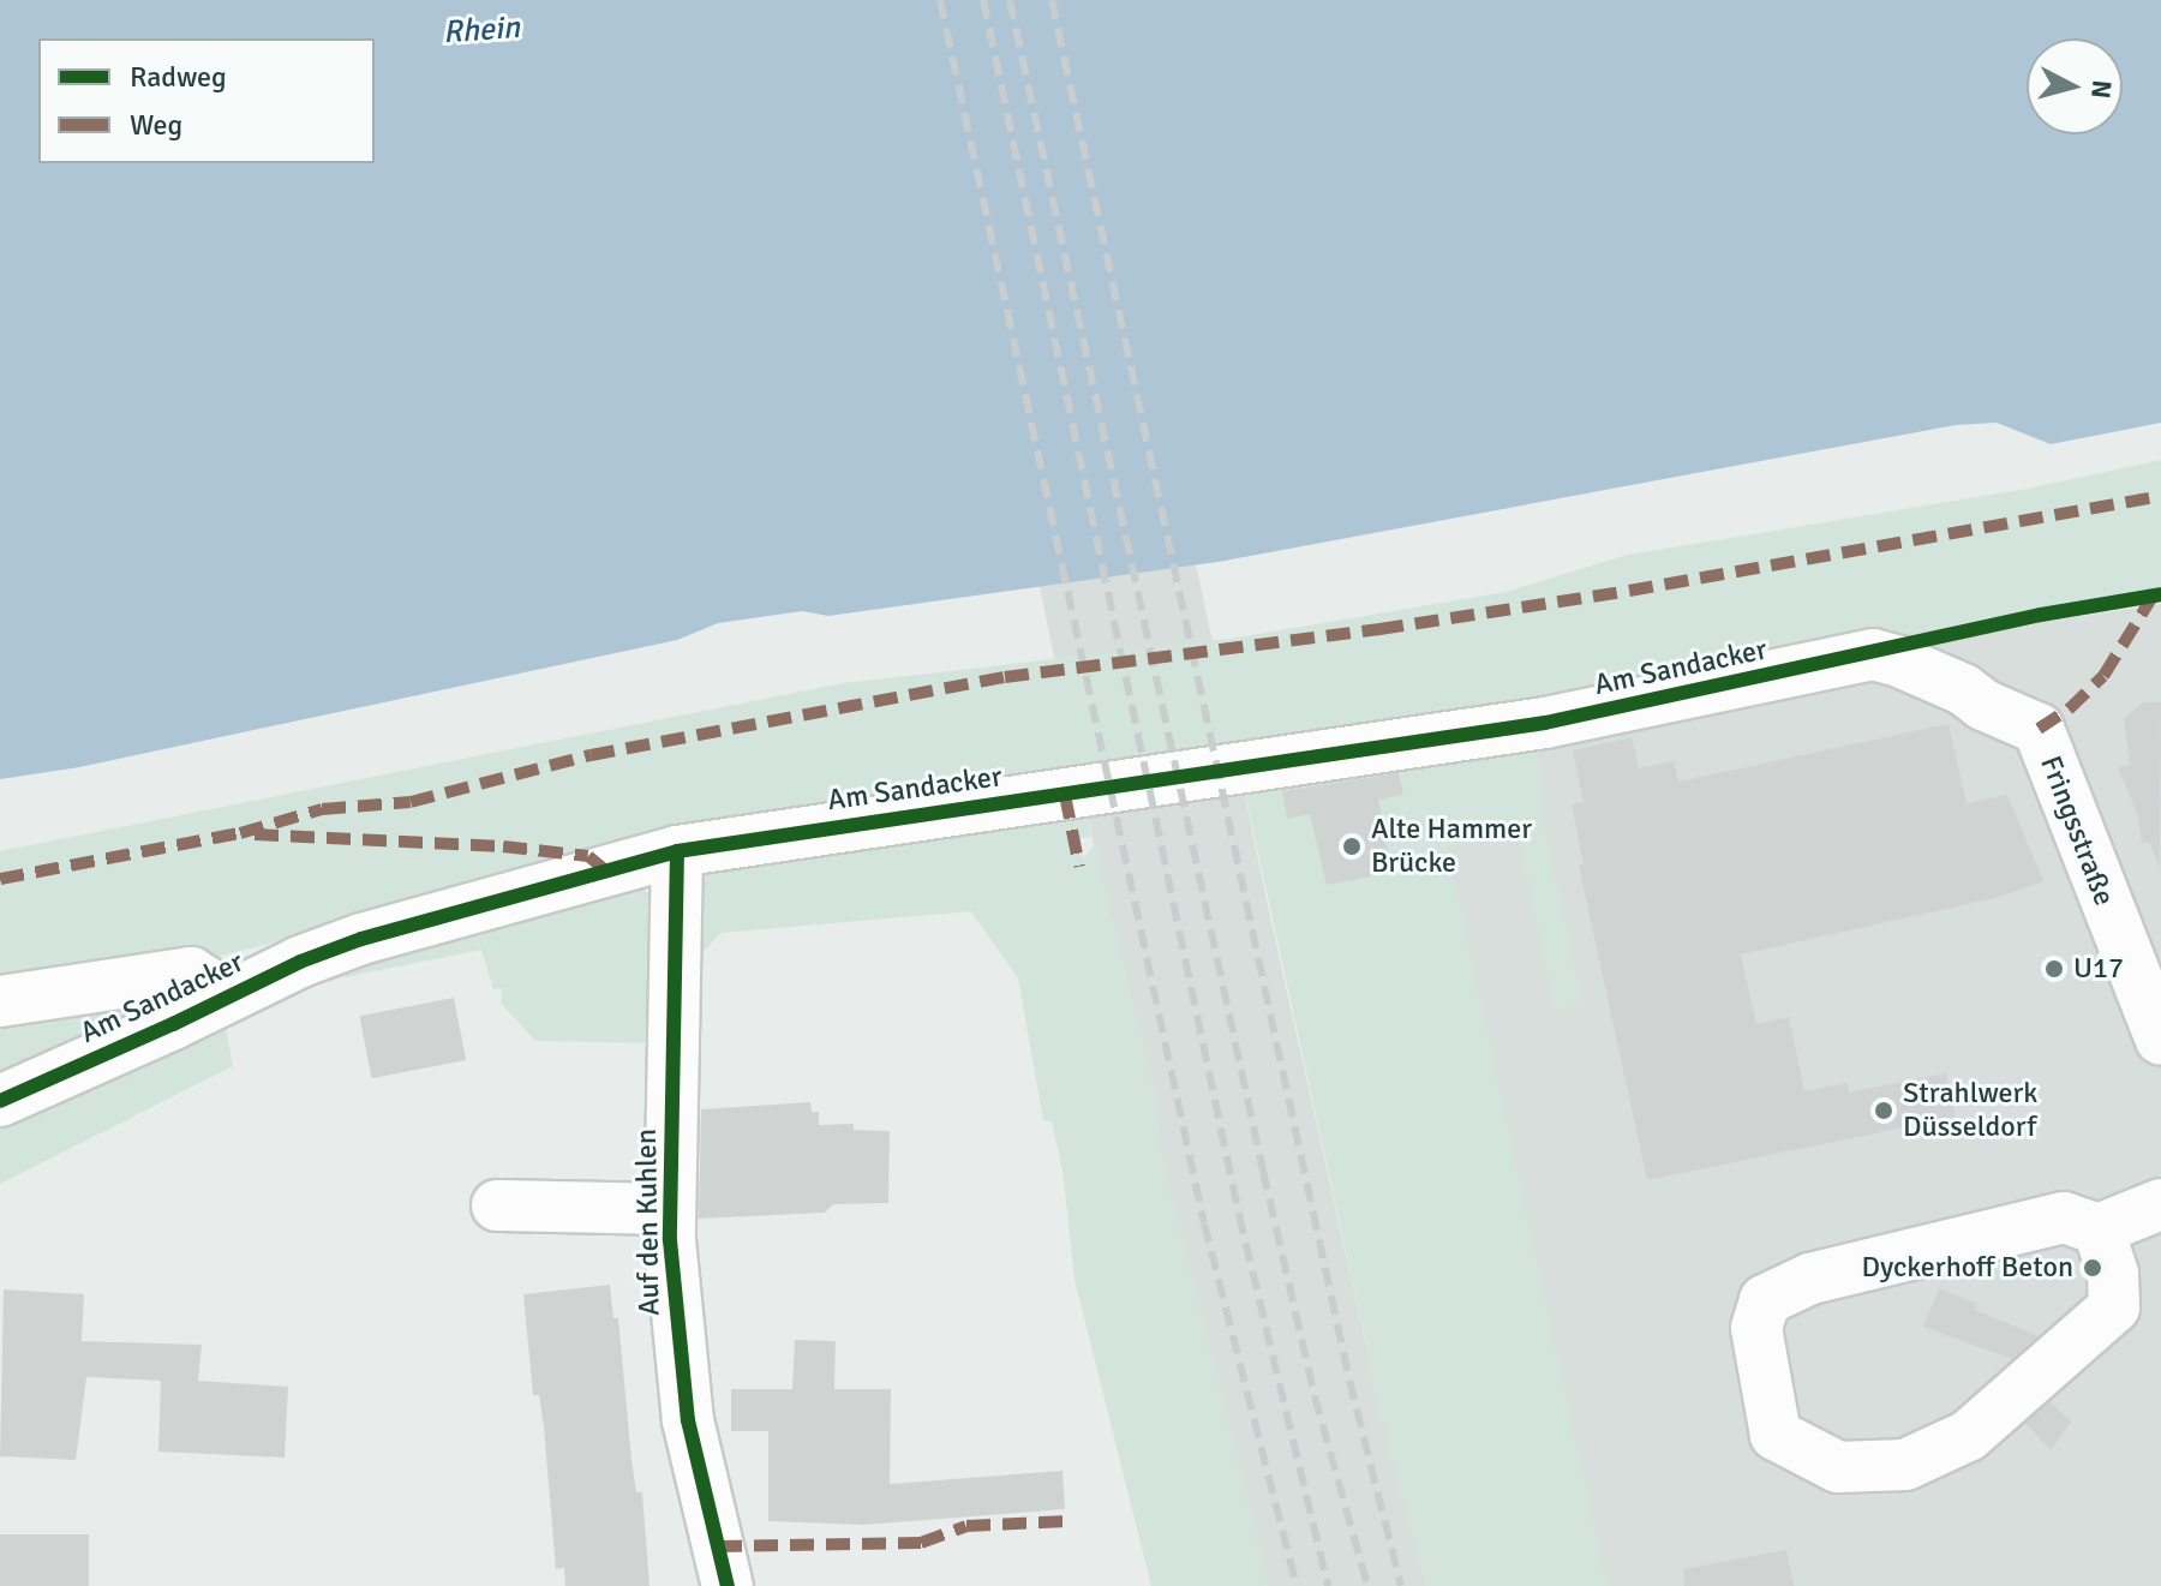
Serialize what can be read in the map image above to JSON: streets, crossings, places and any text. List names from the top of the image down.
{
  "streets": {
    "street": ["Am Sandacker", "Fringsstraße", "Auf den Kuhlen"]
  },
  "crossings": [
    ["Am Sandacker", "Fringsstraße"],
    ["Am Sandacker", "Auf den Kuhlen"]
  ],
  "water": ["Rhein"],
  "places": [
    "Alte Hammer Brücke",
    "U17",
    "Strahlwerk Düsseldorf",
    "Dyckerhoff Beton"
  ],
  "legend": ["Radweg", "Weg"],
  "north": "right"
}
